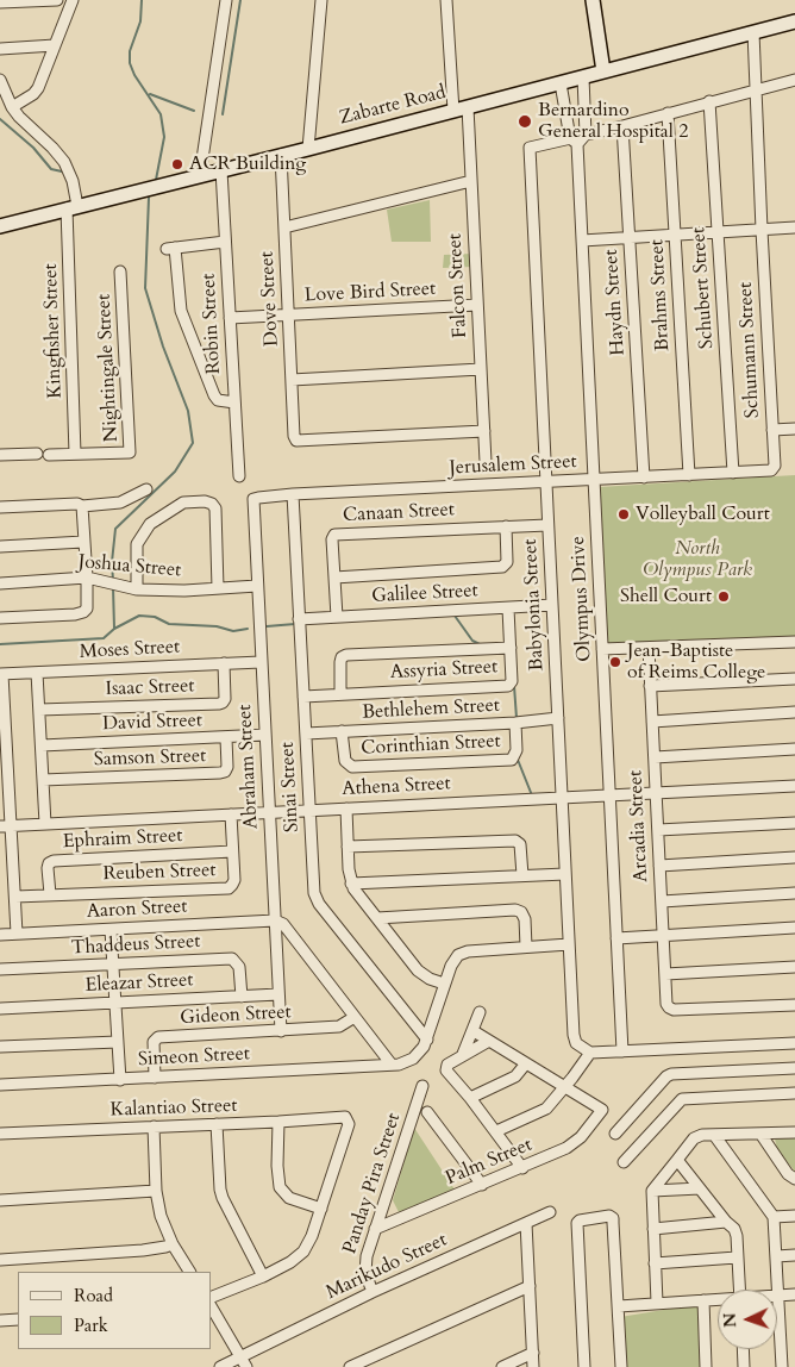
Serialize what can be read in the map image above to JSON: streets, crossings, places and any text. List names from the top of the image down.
{
  "streets": {
    "main road": ["Zabarte Road"],
    "street": [
      "Falcon Street",
      "Schubert Street",
      "Love Bird Street",
      "Brahms Street",
      "Dove Street",
      "Haydn Street",
      "Robin Street",
      "Kingfisher Street",
      "Schumann Street",
      "Nightingale Street",
      "Jerusalem Street",
      "Canaan Street",
      "Joshua Street",
      "Galilee Street",
      "Olympus Drive",
      "Babylonia Street",
      "Moses Street",
      "Assyria Street",
      "Isaac Street",
      "Bethlehem Street",
      "David Street",
      "Corinthian Street",
      "Samson Street",
      "Abraham Street",
      "Sinai Street",
      "Athena Street",
      "Arcadia Street",
      "Ephraim Street",
      "Reuben Street",
      "Aaron Street",
      "Thaddeus Street",
      "Eleazar Street",
      "Gideon Street",
      "Simeon Street",
      "Kalantiao Street",
      "Palm Street",
      "Panday Pira Street",
      "Marikudo Street"
    ]
  },
  "crossings": [
    ["Zabarte Road", "Falcon Street"],
    ["Zabarte Road", "Dove Street"],
    ["Zabarte Road", "Robin Street"],
    ["Zabarte Road", "Kingfisher Street"],
    ["Zabarte Road", "Schumann Street"],
    ["Zabarte Road", "Olympus Drive"],
    ["Falcon Street", "Love Bird Street"],
    ["Falcon Street", "Dove Street"],
    ["Schubert Street", "Jerusalem Street"],
    ["Love Bird Street", "Dove Street"],
    ["Love Bird Street", "Robin Street"],
    ["Brahms Street", "Jerusalem Street"],
    ["Haydn Street", "Jerusalem Street"],
    ["Kingfisher Street", "Nightingale Street"],
    ["Schumann Street", "Jerusalem Street"],
    ["Jerusalem Street", "Olympus Drive"],
    ["Jerusalem Street", "Babylonia Street"],
    ["Jerusalem Street", "Abraham Street"],
    ["Jerusalem Street", "Sinai Street"],
    ["Canaan Street", "Galilee Street"],
    ["Canaan Street", "Babylonia Street"],
    ["Joshua Street", "Abraham Street"],
    ["Galilee Street", "Babylonia Street"],
    ["Galilee Street", "Assyria Street"],
    ["Galilee Street", "Sinai Street"],
    ["Olympus Drive", "Babylonia Street"],
    ["Olympus Drive", "Athena Street"],
    ["Babylonia Street", "Bethlehem Street"],
    ["Babylonia Street", "Athena Street"],
    ["Moses Street", "Isaac Street"],
    ["Moses Street", "Abraham Street"],
    ["Assyria Street", "Sinai Street"],
    ["Bethlehem Street", "Corinthian Street"],
    ["Bethlehem Street", "Sinai Street"],
    ["David Street", "Samson Street"],
    ["David Street", "Abraham Street"],
    ["Abraham Street", "Athena Street"],
    ["Abraham Street", "Aaron Street"],
    ["Abraham Street", "Eleazar Street"],
    ["Abraham Street", "Gideon Street"],
    ["Sinai Street", "Athena Street"],
    ["Sinai Street", "Simeon Street"],
    ["Athena Street", "Arcadia Street"],
    ["Athena Street", "Reuben Street"],
    ["Ephraim Street", "Reuben Street"],
    ["Thaddeus Street", "Eleazar Street"],
    ["Gideon Street", "Simeon Street"],
    ["Palm Street", "Panday Pira Street"],
    ["Panday Pira Street", "Marikudo Street"]
  ],
  "parks": ["North Olympus Park"],
  "places": [
    "Bernardino General Hospital 2",
    "ACR Building",
    "Volleyball Court",
    "Shell Court",
    "Jean-Baptiste of Reims College"
  ],
  "legend": ["Road", "Park"],
  "north": "left"
}
